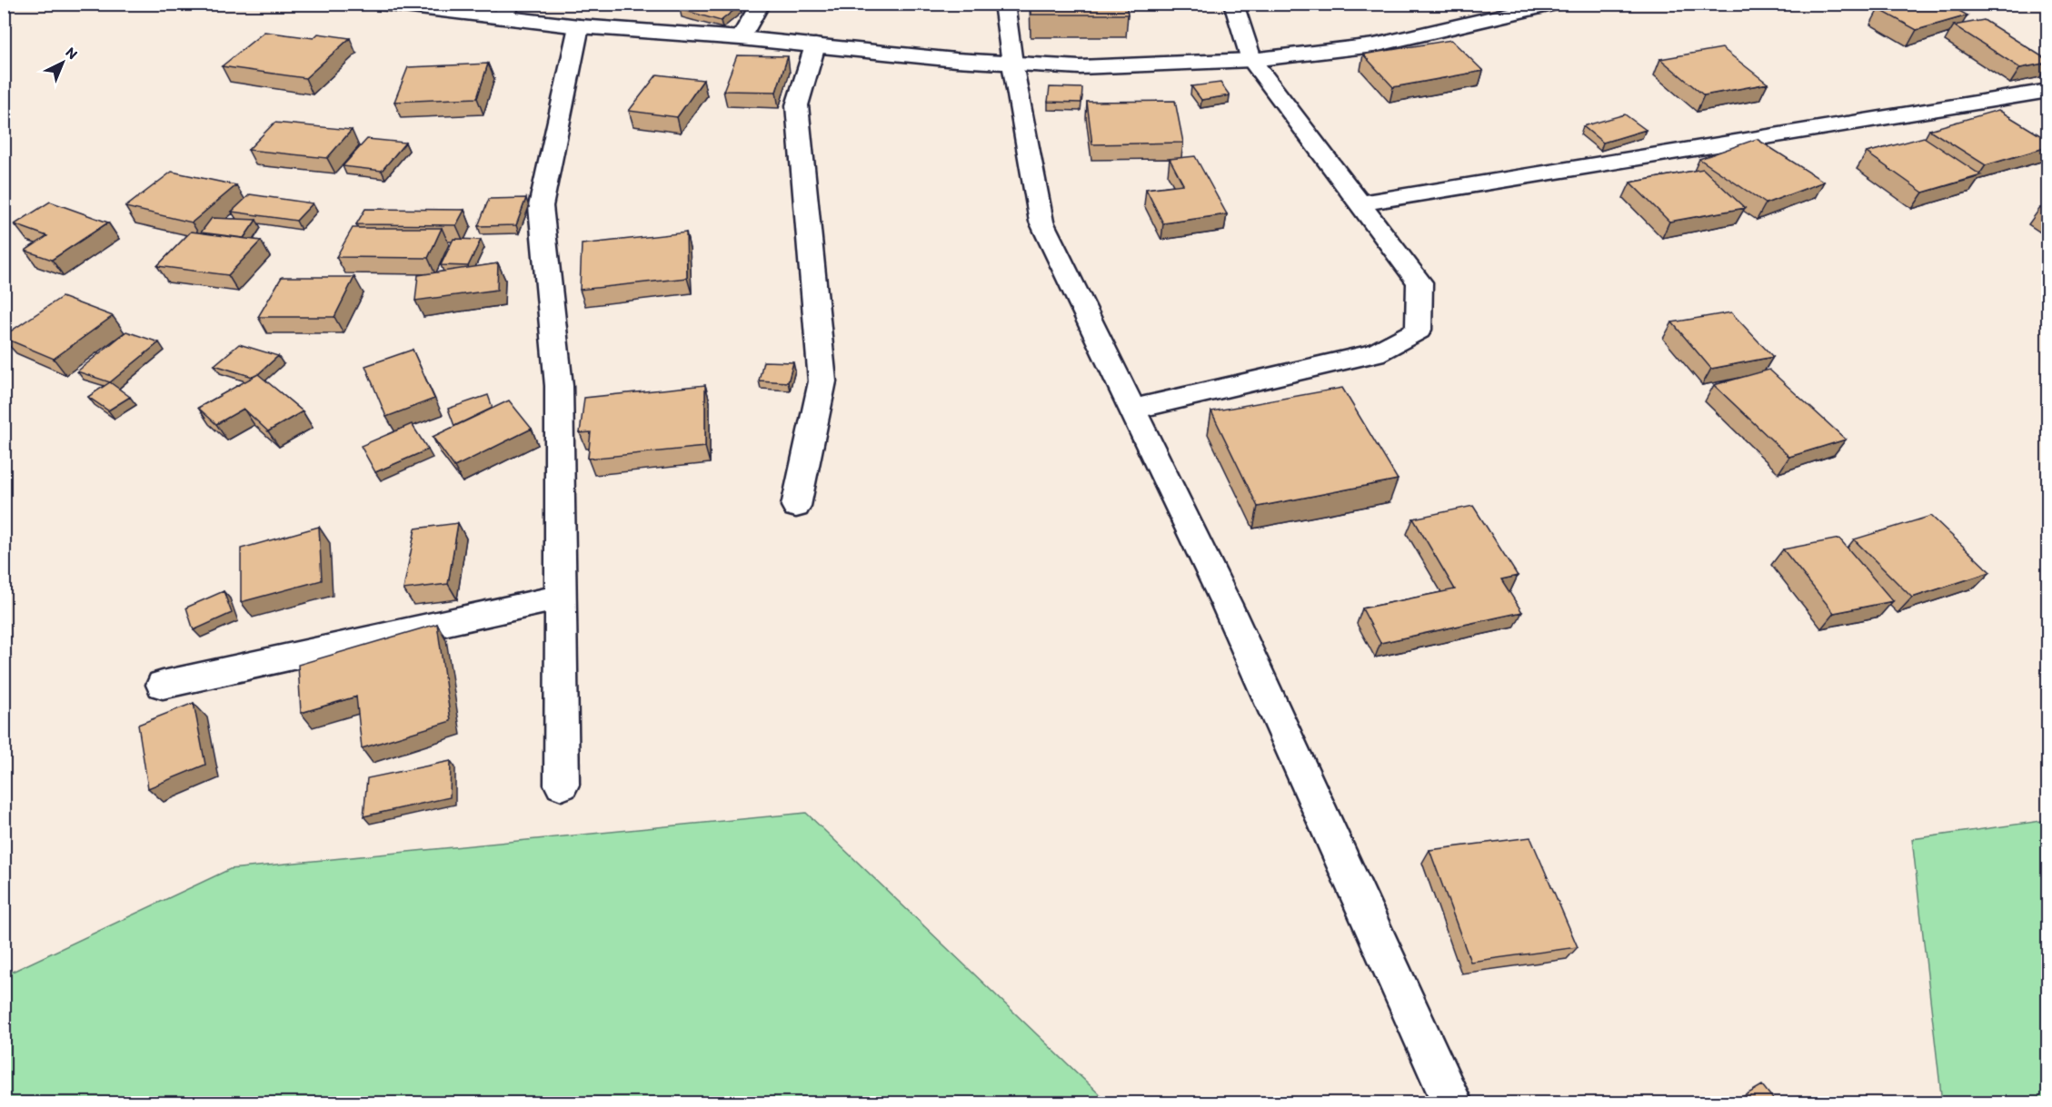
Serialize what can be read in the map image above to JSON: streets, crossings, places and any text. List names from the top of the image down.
{
  "north": "top right"
}
